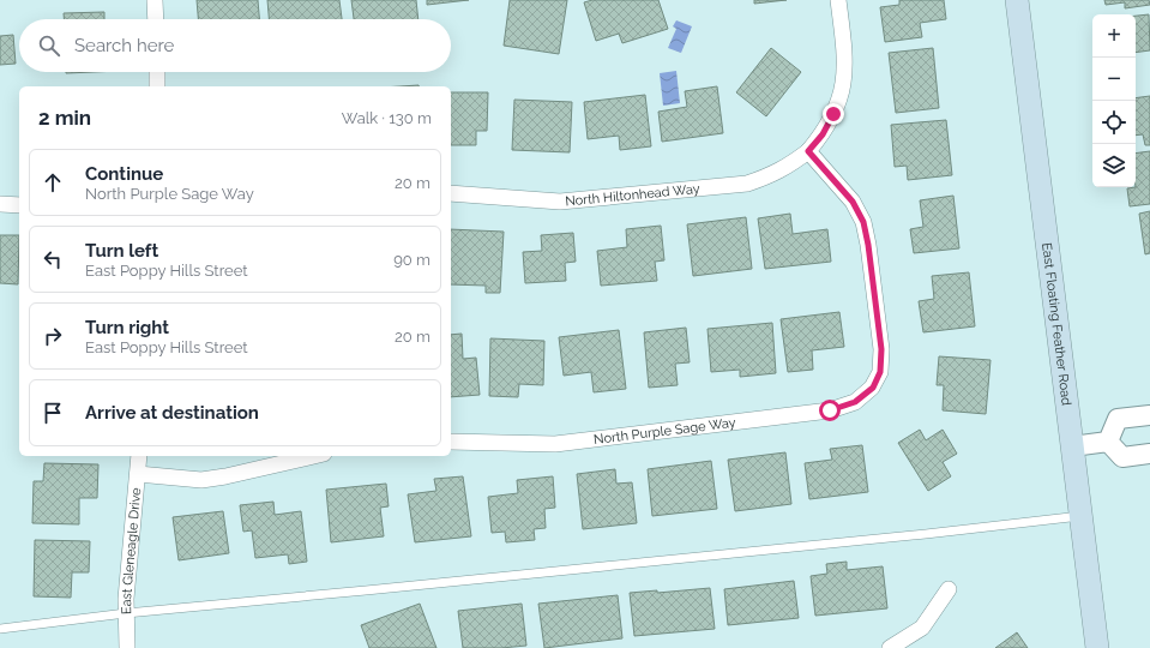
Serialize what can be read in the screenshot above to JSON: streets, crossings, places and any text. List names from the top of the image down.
{
  "streets": {
    "main road": ["East Floating Feather Road"],
    "street": ["North Hiltonhead Way", "North Purple Sage Way", "East Gleneagle Drive"]
  },
  "crossings": [
    ["North Hiltonhead Way", "North Purple Sage Way"]
  ],
  "page": {
    "map_buttons": ["+", "−"],
    "search": "Search here",
    "heading": ["2 min", "Walk · 130 m"],
    "list": [
      ["Continue", "North Purple Sage Way", "20 m"],
      ["Turn left", "East Poppy Hills Street", "90 m"],
      ["Turn right", "East Poppy Hills Street", "20 m"],
      "Arrive at destination"
    ]
  }
}
